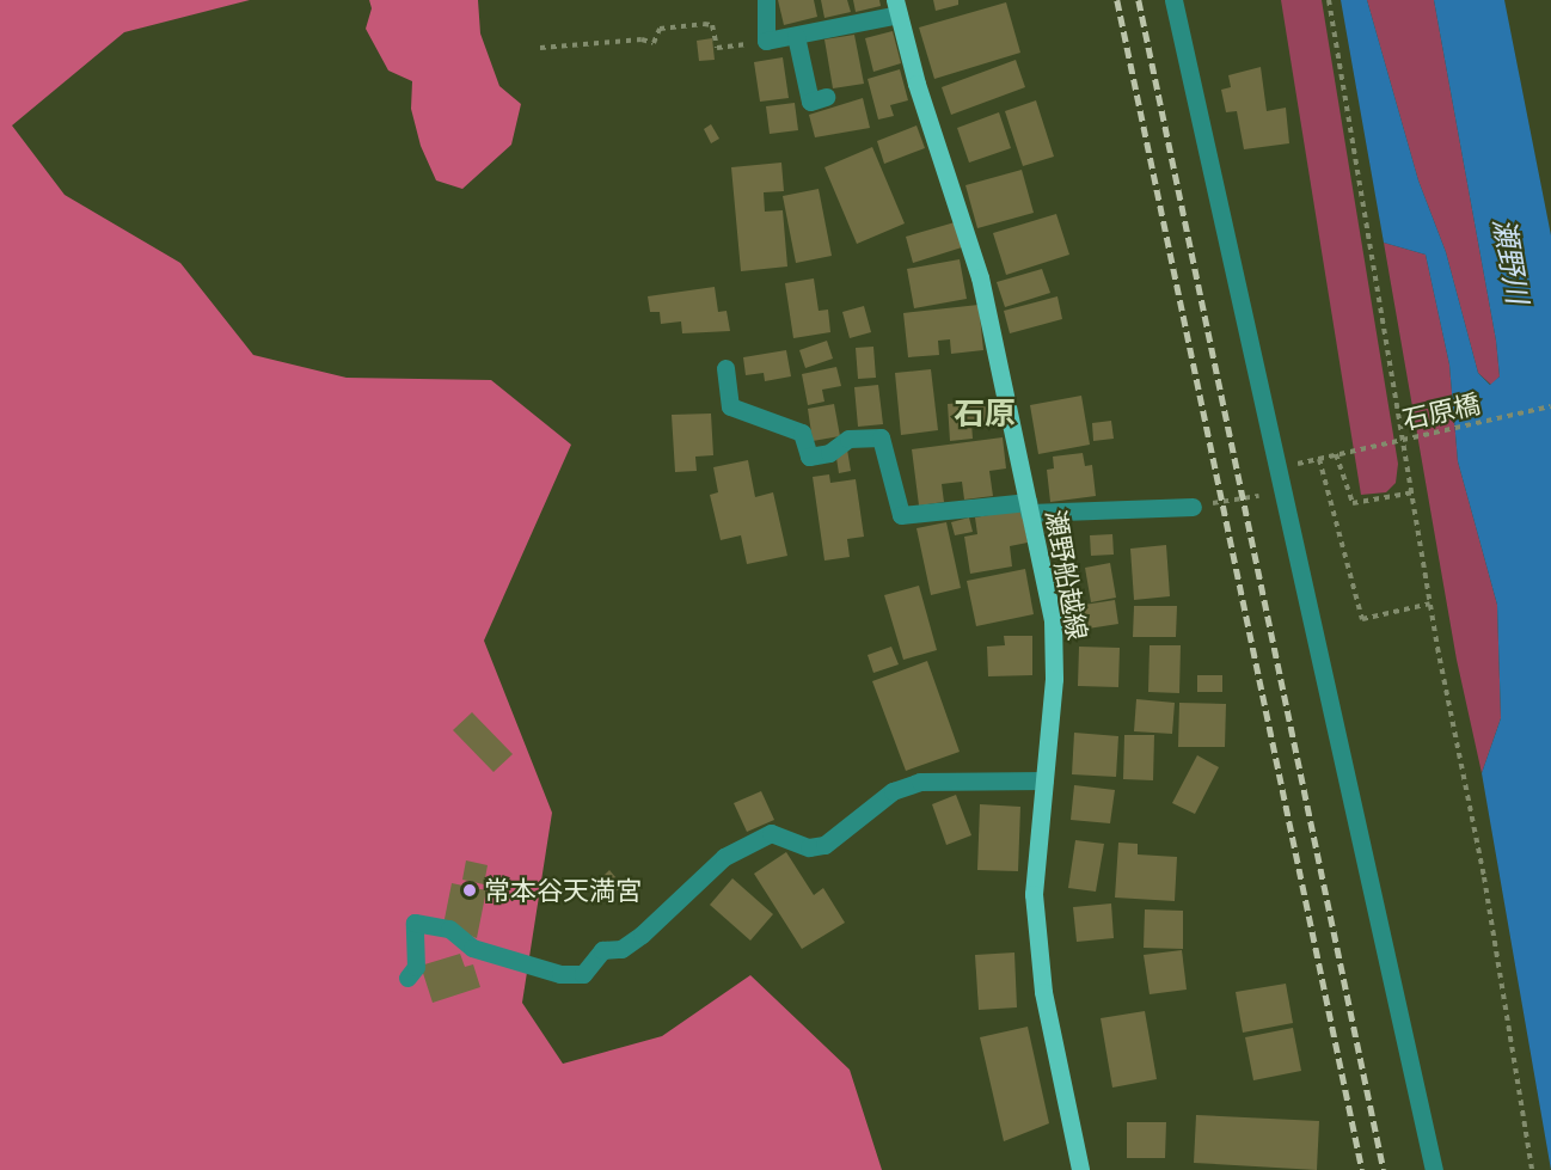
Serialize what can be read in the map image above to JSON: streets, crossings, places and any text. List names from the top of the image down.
{
  "streets": {
    "main road": ["瀬野船越線"],
    "path": ["石原橋"]
  },
  "districts": ["石原"],
  "water": ["瀬野川"],
  "places": ["常本谷天満宮"]
}
